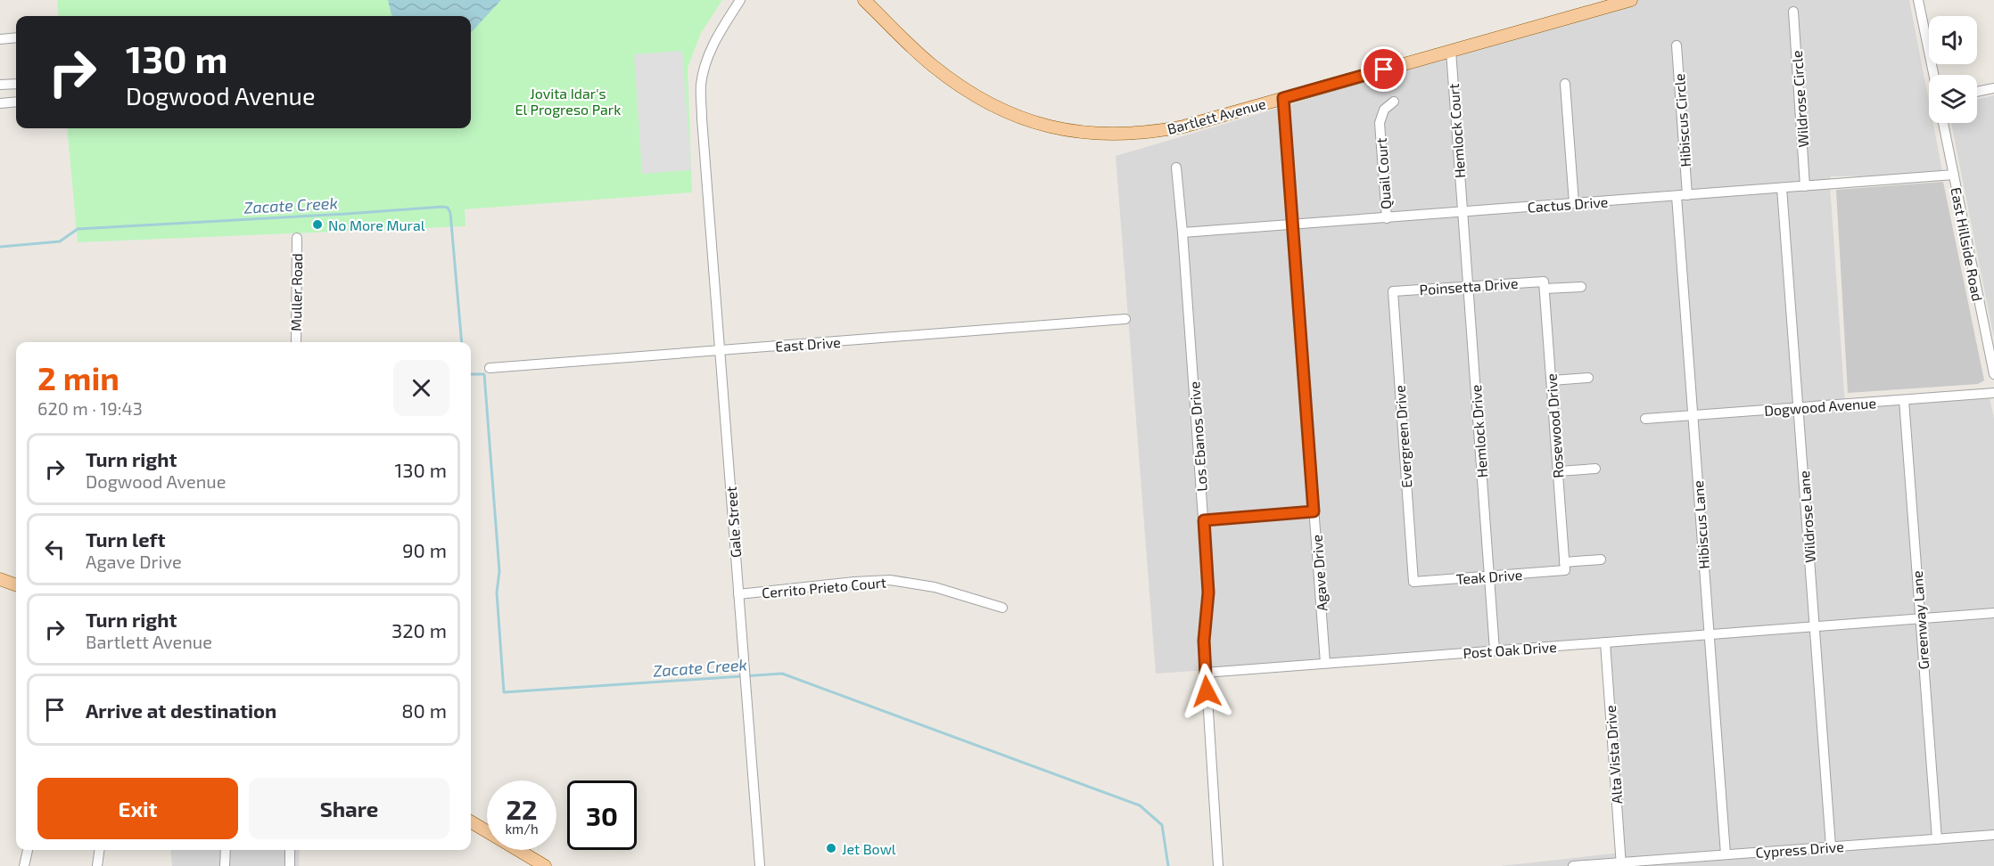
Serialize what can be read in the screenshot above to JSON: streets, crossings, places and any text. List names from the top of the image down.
{
  "streets": {
    "main road": ["Bartlett Avenue"],
    "street": [
      "Wildrose Circle",
      "Hibiscus Circle",
      "Hemlock Court",
      "Quail Court",
      "Cactus Drive",
      "East Hillside Road",
      "Poinsetta Drive",
      "Muller Road",
      "East Drive",
      "Dogwood Avenue",
      "Rosewood Drive",
      "Hemlock Drive",
      "Los Ebanos Drive",
      "Evergreen Drive",
      "Wildrose Lane",
      "Gale Street",
      "Hibiscus Lane",
      "Agave Drive",
      "Teak Drive",
      "Cerrito Prieto Court",
      "Greenway Lane",
      "Post Oak Drive",
      "Alta Vista Drive",
      "Cypress Drive"
    ]
  },
  "crossings": [
    ["Wildrose Circle", "Cactus Drive"],
    ["Bartlett Avenue", "Hemlock Court"],
    ["Bartlett Avenue", "Agave Drive"],
    ["Hibiscus Circle", "Cactus Drive"],
    ["Hemlock Court", "Cactus Drive"],
    ["Hemlock Court", "Hemlock Drive"],
    ["Quail Court", "Cactus Drive"],
    ["Cactus Drive", "East Hillside Road"],
    ["Cactus Drive", "Hemlock Drive"],
    ["Cactus Drive", "Los Ebanos Drive"],
    ["Cactus Drive", "Wildrose Lane"],
    ["Cactus Drive", "Hibiscus Lane"],
    ["Cactus Drive", "Agave Drive"],
    ["Poinsetta Drive", "Rosewood Drive"],
    ["Poinsetta Drive", "Hemlock Drive"],
    ["Poinsetta Drive", "Evergreen Drive"],
    ["East Drive", "Gale Street"],
    ["Dogwood Avenue", "Wildrose Lane"],
    ["Dogwood Avenue", "Hibiscus Lane"],
    ["Dogwood Avenue", "Greenway Lane"],
    ["Rosewood Drive", "Teak Drive"],
    ["Hemlock Drive", "Teak Drive"],
    ["Hemlock Drive", "Post Oak Drive"],
    ["Los Ebanos Drive", "Post Oak Drive"],
    ["Evergreen Drive", "Teak Drive"],
    ["Wildrose Lane", "Post Oak Drive"],
    ["Wildrose Lane", "Cypress Drive"],
    ["Gale Street", "Cerrito Prieto Court"],
    ["Hibiscus Lane", "Post Oak Drive"],
    ["Hibiscus Lane", "Cypress Drive"],
    ["Agave Drive", "Post Oak Drive"],
    ["Greenway Lane", "Post Oak Drive"],
    ["Greenway Lane", "Cypress Drive"],
    ["Post Oak Drive", "Alta Vista Drive"],
    ["Alta Vista Drive", "Cypress Drive"]
  ],
  "water": ["Zacate Creek"],
  "parks": ["Jovita Idar's El Progreso Park"],
  "places": ["No More Mural", "Jet Bowl"],
  "page": {
    "turn": ["130 m", "Dogwood Avenue"],
    "heading": ["2 min", "620 m · 19:43"],
    "list": [
      {
        "name": "Turn right",
        "note": "Dogwood Avenue",
        "value": "130 m"
      },
      {
        "name": "Turn left",
        "note": "Agave Drive",
        "value": "90 m"
      },
      {
        "name": "Turn right",
        "note": "Bartlett Avenue",
        "value": "320 m"
      },
      {
        "name": "Arrive at destination",
        "value": "80 m"
      }
    ],
    "buttons": ["Exit", "Share"],
    "speed": "22 km/h",
    "limit": "30"
  }
}
